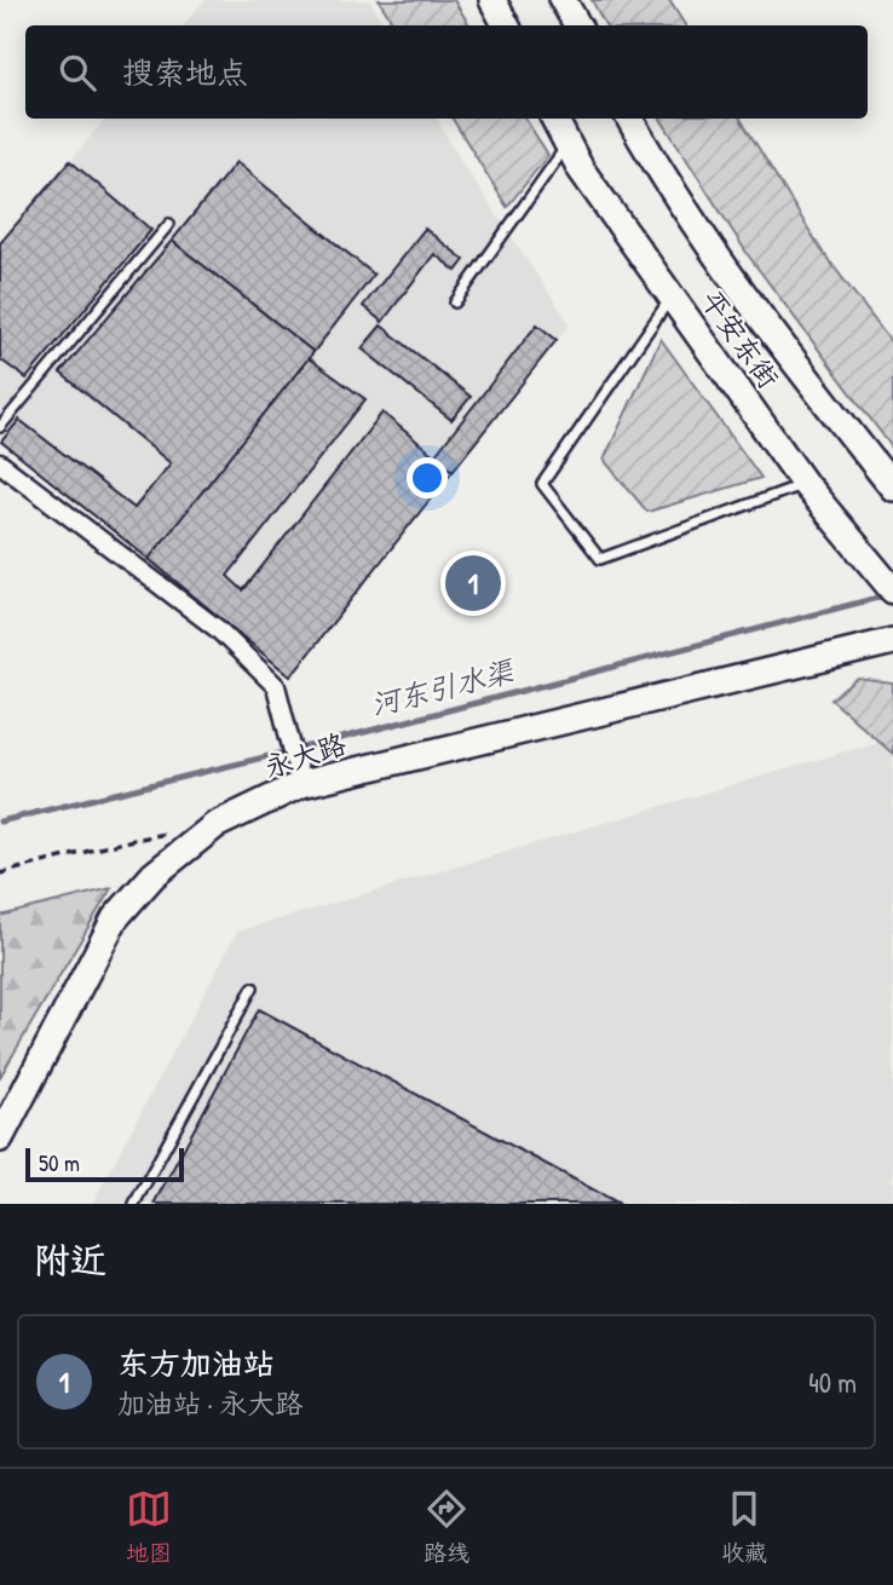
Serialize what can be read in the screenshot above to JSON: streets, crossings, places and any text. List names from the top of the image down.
{
  "streets": {
    "main road": ["平安东街", "永大路"]
  },
  "water": ["河东引水渠"],
  "scale_bar": "50 m",
  "page": {
    "search": "搜索地点",
    "pins": "1",
    "scale": "50 m",
    "heading": "附近",
    "list": [
      {
        "mark": "1",
        "name": "东方加油站",
        "note": "加油站 · 永大路",
        "value": "40 m"
      }
    ],
    "nav": ["地图", "路线", "收藏"]
  }
}
